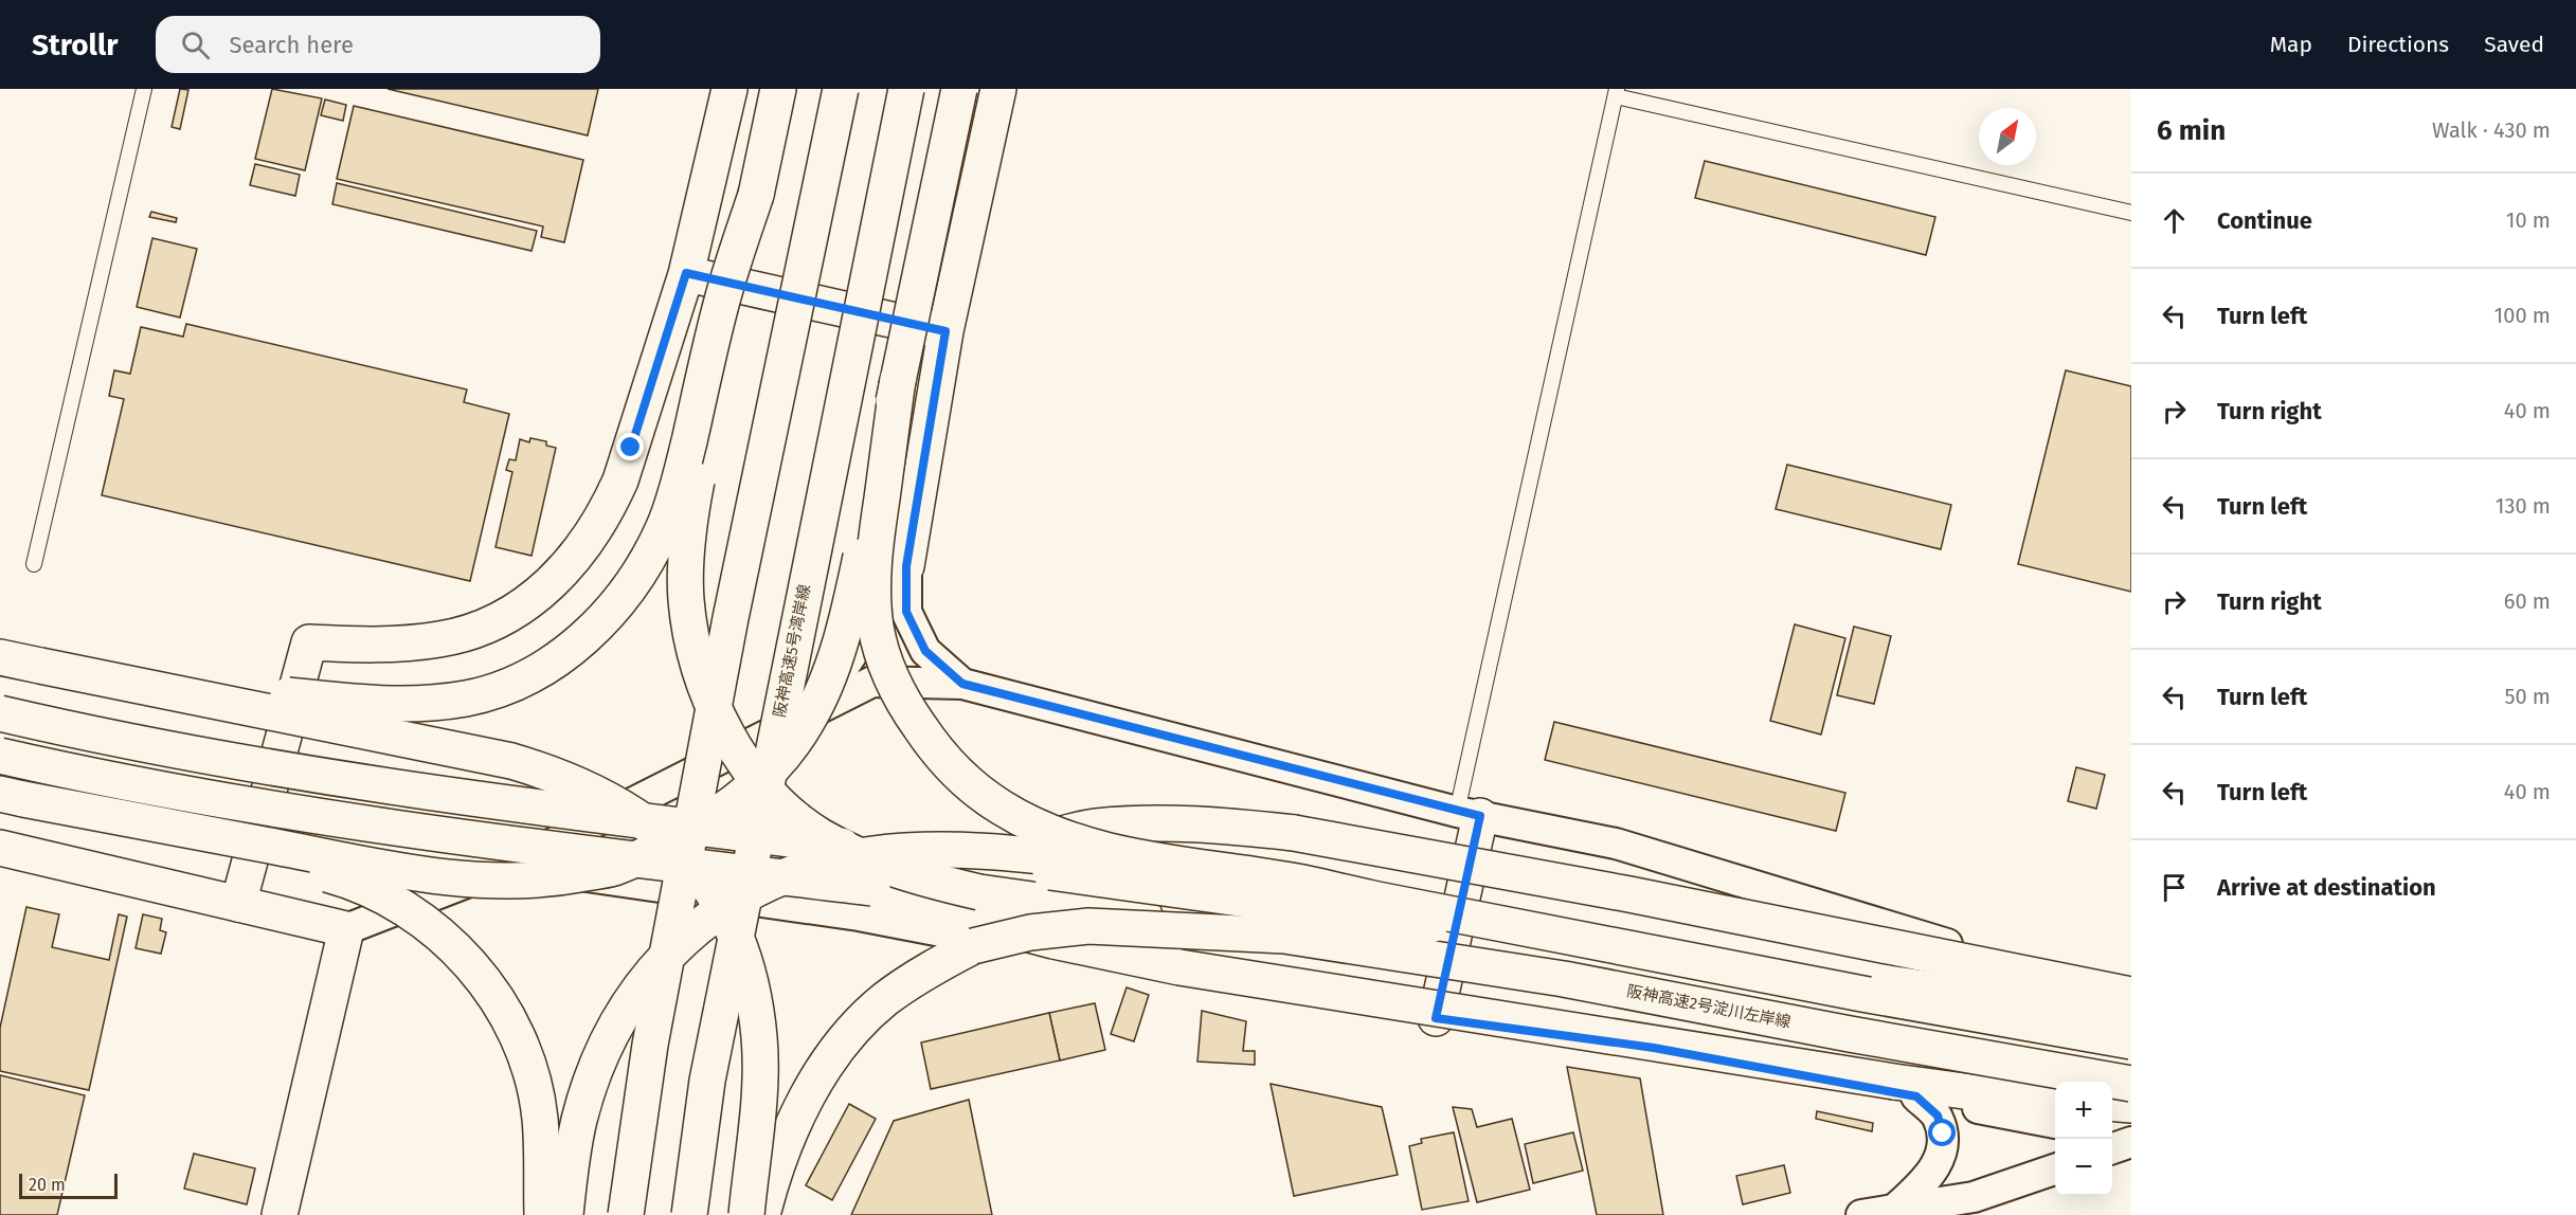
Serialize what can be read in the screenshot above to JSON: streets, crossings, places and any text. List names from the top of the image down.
{
  "streets": {
    "main road": ["阪神高速5号湾岸線", "阪神高速2号淀川左岸線"]
  },
  "scale_bar": "20 m",
  "north": "top right",
  "page": {
    "header": "Strollr",
    "search": "Search here",
    "nav": ["Map", "Directions", "Saved"],
    "heading": ["6 min", "Walk · 430 m"],
    "list": [
      ["Continue", "10 m"],
      ["Turn left", "100 m"],
      ["Turn right", "40 m"],
      ["Turn left", "130 m"],
      ["Turn right", "60 m"],
      ["Turn left", "50 m"],
      ["Turn left", "40 m"],
      "Arrive at destination"
    ],
    "map_buttons": ["+", "−"],
    "scale": "20 m"
  }
}
